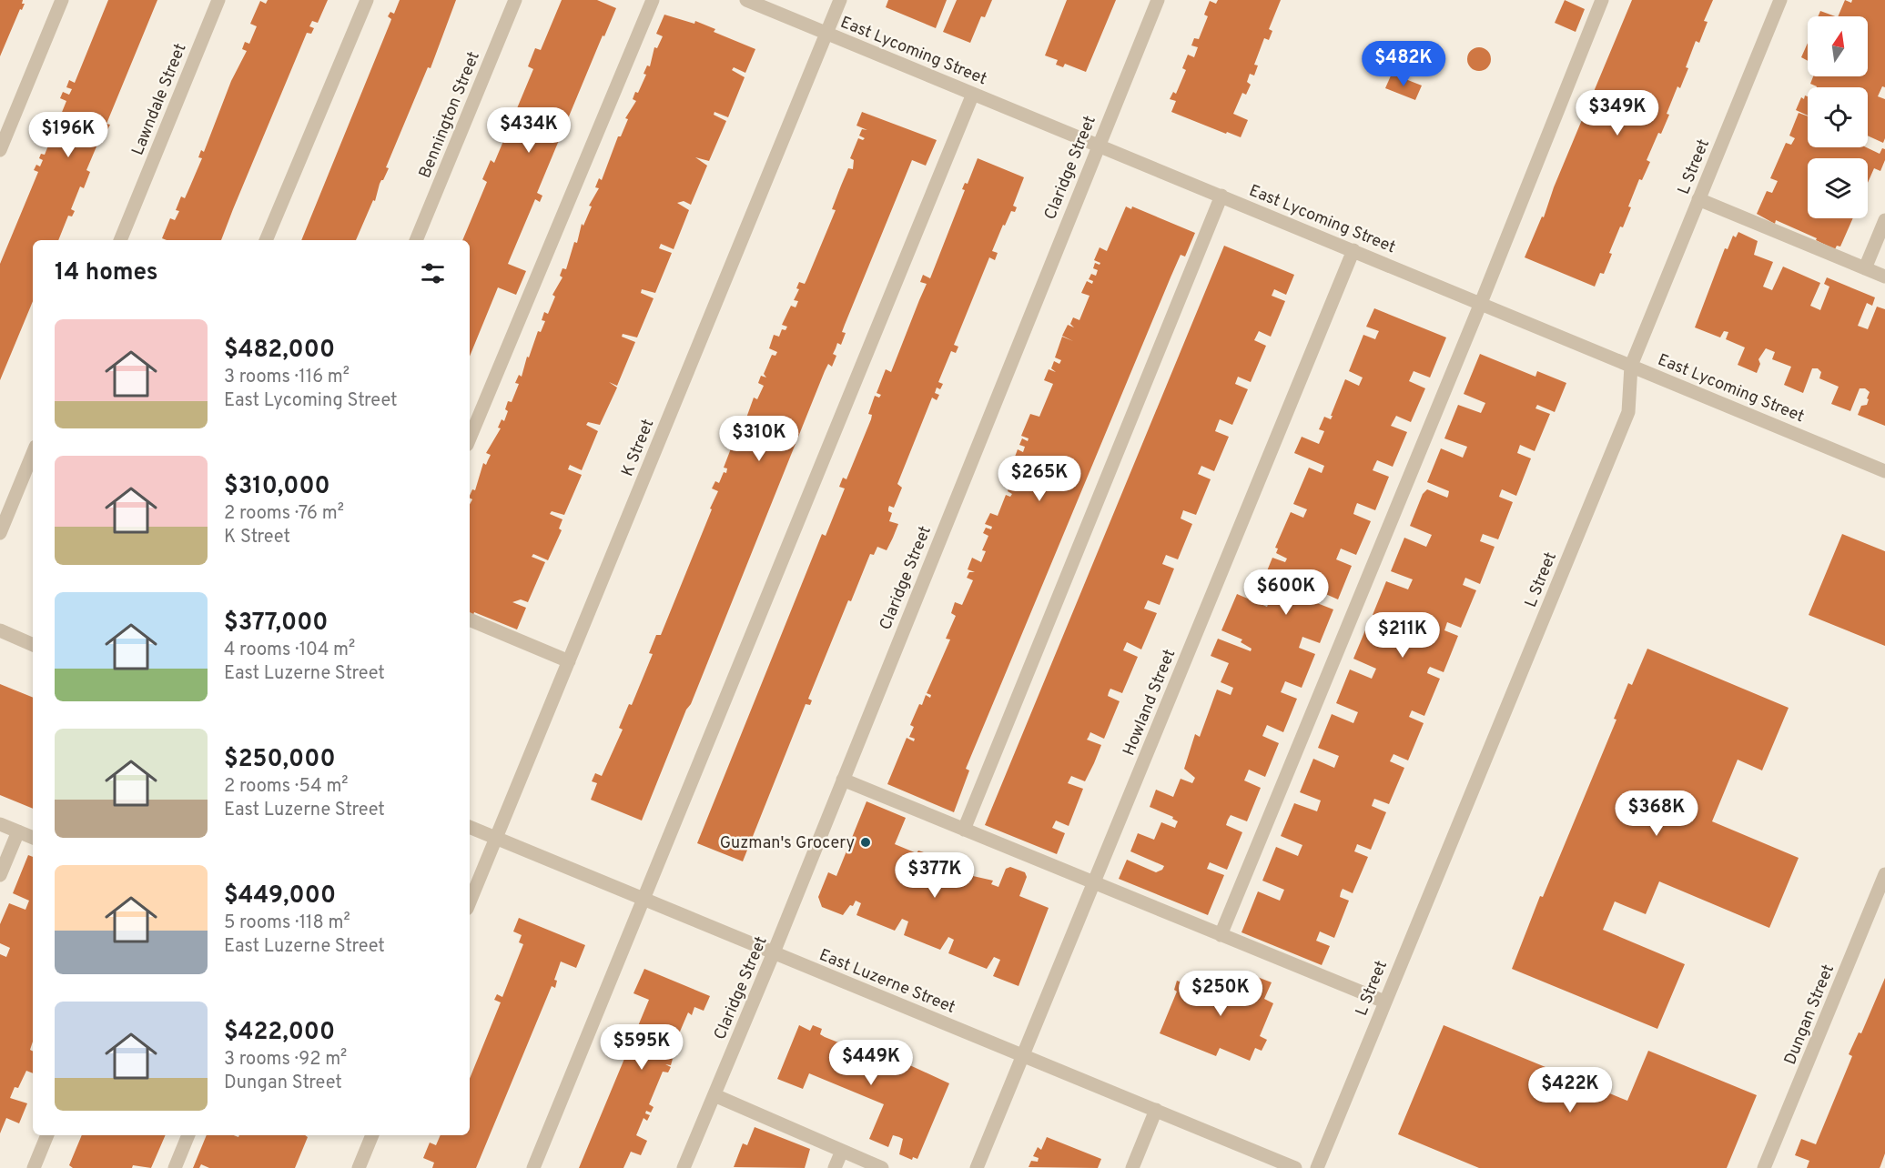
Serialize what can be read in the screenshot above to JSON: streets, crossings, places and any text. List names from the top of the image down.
{
  "streets": {
    "street": [
      "East Lycoming Street",
      "Lawndale Street",
      "Bennington Street",
      "L Street",
      "Claridge Street",
      "K Street",
      "Howland Street",
      "East Luzerne Street",
      "Dungan Street"
    ]
  },
  "crossings": [
    ["East Lycoming Street", "L Street"],
    ["East Lycoming Street", "Claridge Street"],
    ["East Lycoming Street", "K Street"],
    ["East Lycoming Street", "Howland Street"],
    ["Claridge Street", "East Luzerne Street"],
    ["K Street", "East Luzerne Street"],
    ["Howland Street", "East Luzerne Street"]
  ],
  "places": ["Guzman's Grocery"],
  "north": "top",
  "page": {
    "price": [
      "$482K",
      "$349K",
      "$434K",
      "$196K",
      "$310K",
      "$265K",
      "$600K",
      "$211K",
      "$368K",
      "$377K",
      "$250K",
      "$595K",
      "$449K",
      "$422K"
    ],
    "heading": "14 homes",
    "list": [
      {
        "name": "$482,000",
        "note": "3 rooms · 116 m² · East Lycoming Street"
      },
      {
        "name": "$310,000",
        "note": "2 rooms · 76 m² · K Street"
      },
      {
        "name": "$377,000",
        "note": "4 rooms · 104 m² · East Luzerne Street"
      },
      {
        "name": "$250,000",
        "note": "2 rooms · 54 m² · East Luzerne Street"
      },
      {
        "name": "$449,000",
        "note": "5 rooms · 118 m² · East Luzerne Street"
      },
      {
        "name": "$422,000",
        "note": "3 rooms · 92 m² · Dungan Street"
      }
    ]
  }
}
